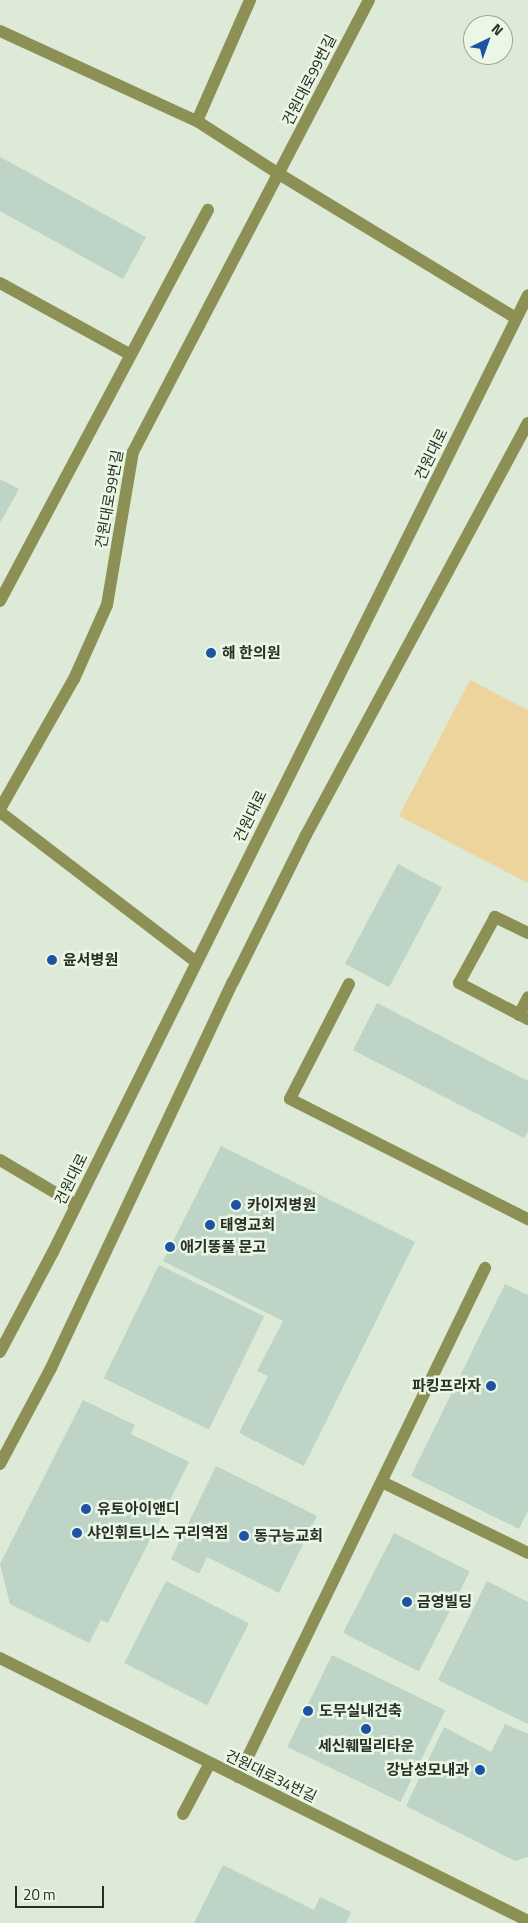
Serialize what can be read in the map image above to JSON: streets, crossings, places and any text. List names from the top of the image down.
{
  "streets": {
    "street": ["건원대로99번길", "건원대로", "건원대로34번길"]
  },
  "places": [
    "해 한의원",
    "윤서병원",
    "카이저병원",
    "태영교회",
    "애기똥풀 문고",
    "파킹프라자",
    "유토아이앤디",
    "샤인휘트니스 구리역점",
    "동구능교회",
    "금영빌딩",
    "도무실내건축",
    "세신훼밀리타운",
    "강남성모내과"
  ],
  "scale_bar": "20 m",
  "north": "top right"
}
